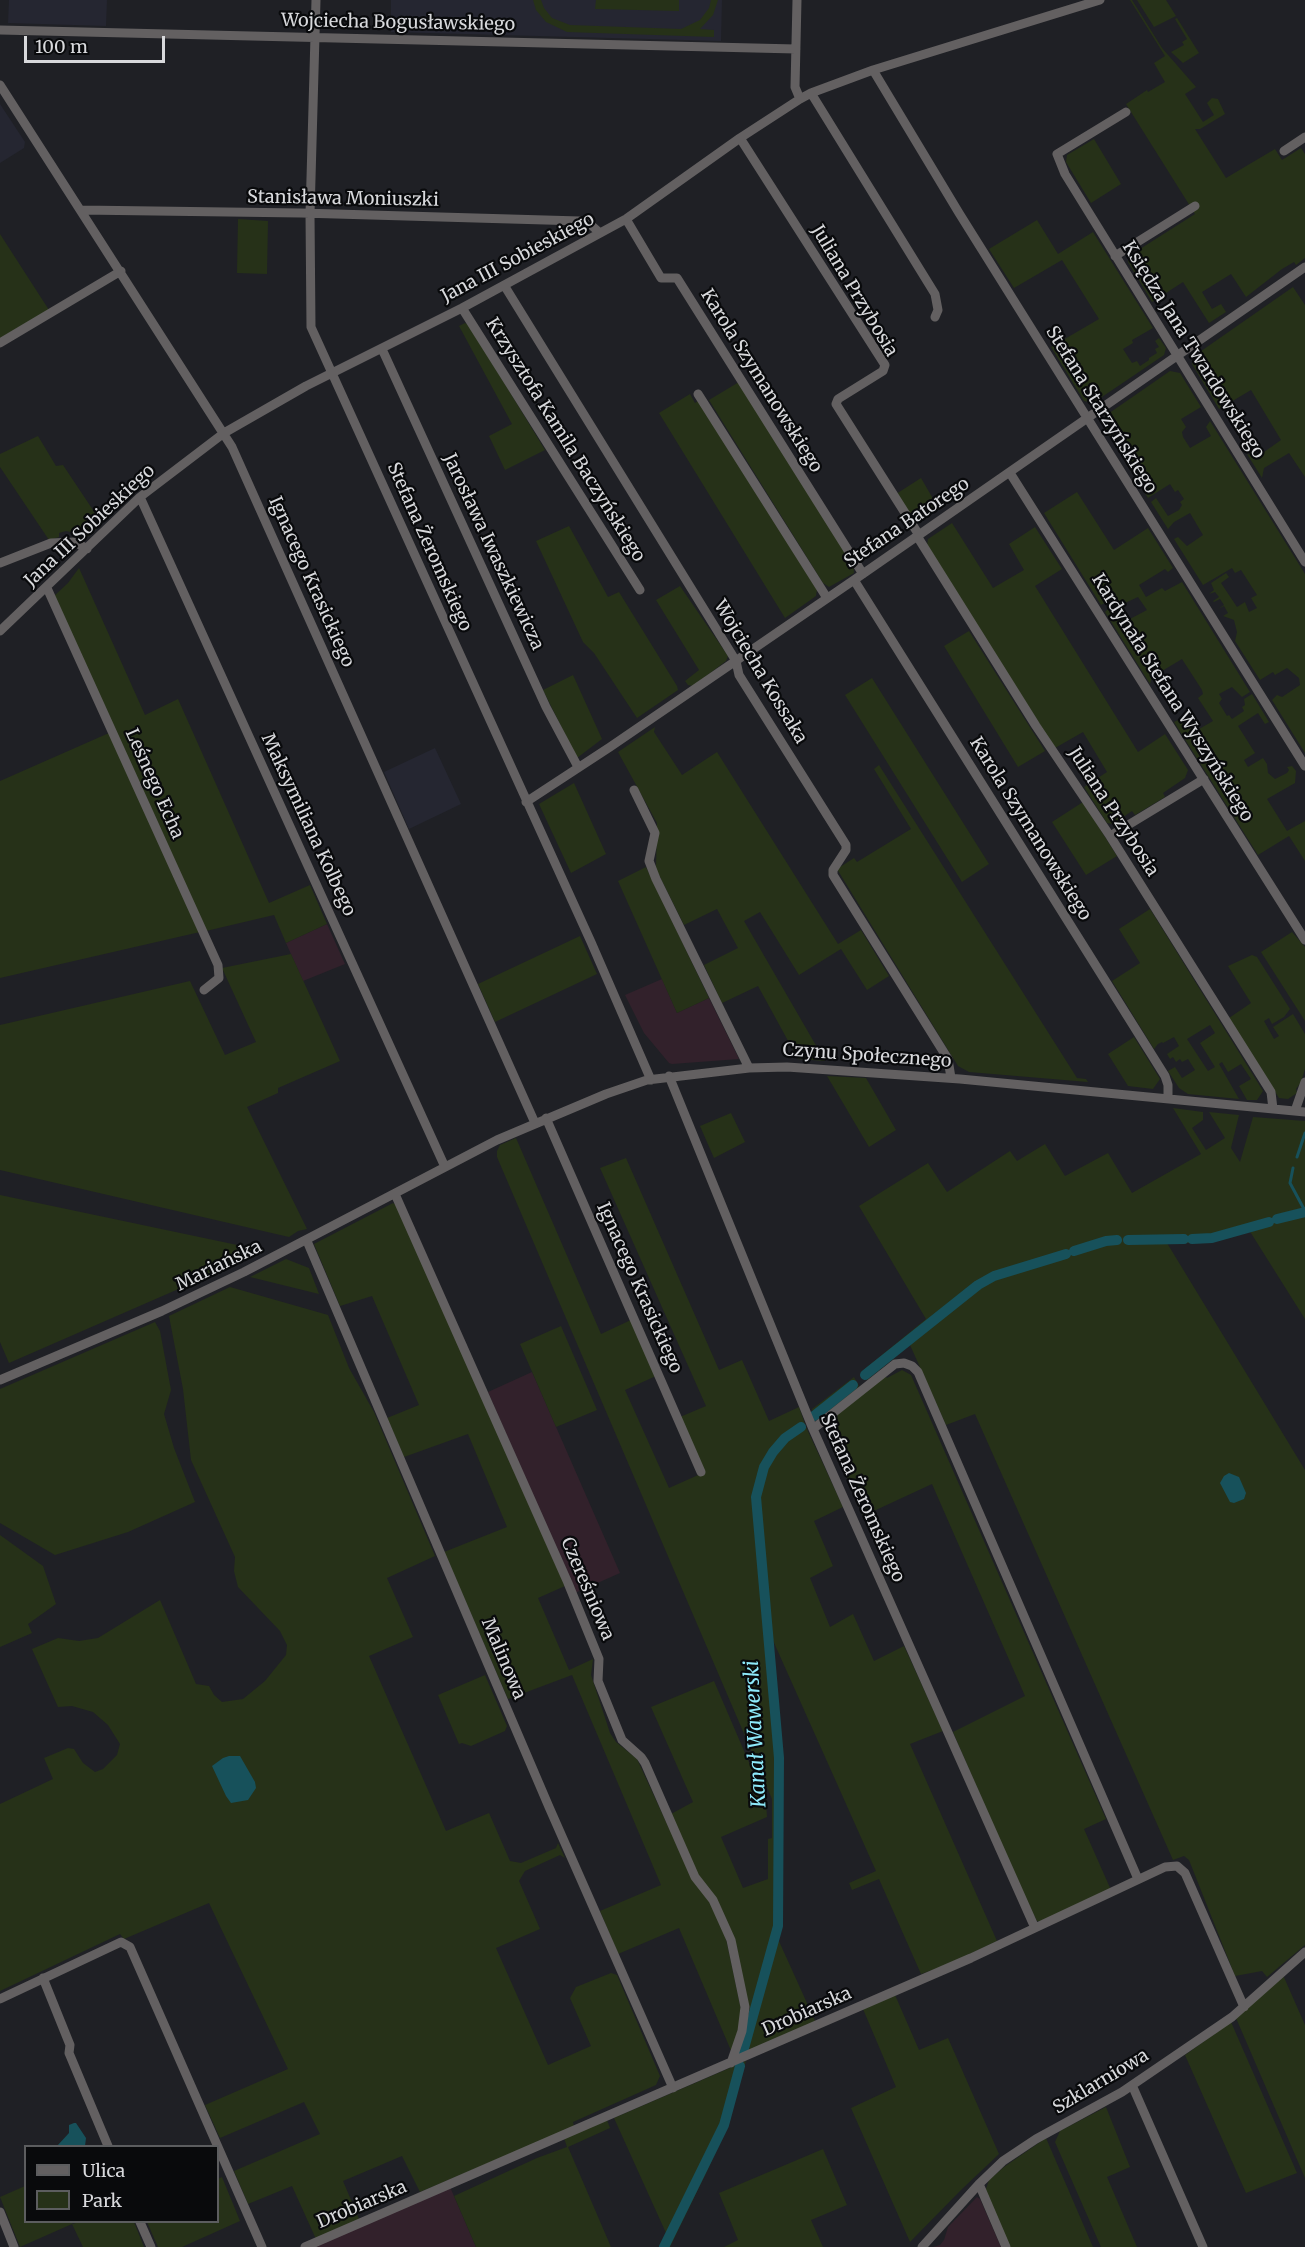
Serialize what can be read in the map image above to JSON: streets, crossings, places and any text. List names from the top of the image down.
{
  "streets": {
    "street": [
      "Wojciecha Bogusławskiego",
      "Stanisława Moniuszki",
      "Jana III Sobieskiego",
      "Juliana Przybosia",
      "Księdza Jana Twardowskiego",
      "Karola Szymanowskiego",
      "Stefana Starzyńskiego",
      "Krzysztofa Kamila Baczyńskiego",
      "Stefana Batorego",
      "Stefana Żeromskiego",
      "Jarosława Iwaszkiewicza",
      "Ignacego Krasickiego",
      "Wojciecha Kossaka",
      "Kardynała Stefana Wyszyńskiego",
      "Leśnego Echa",
      "Maksymiliana Kolbego",
      "Czynu Społecznego",
      "Mariańska",
      "Czereśniowa",
      "Malinowa",
      "Drobiarska",
      "Szklarniowa"
    ]
  },
  "crossings": [
    ["Wojciecha Bogusławskiego", "Stefana Żeromskiego"],
    ["Stanisława Moniuszki", "Jana III Sobieskiego"],
    ["Stanisława Moniuszki", "Stefana Żeromskiego"],
    ["Stanisława Moniuszki", "Ignacego Krasickiego"],
    ["Jana III Sobieskiego", "Juliana Przybosia"],
    ["Jana III Sobieskiego", "Karola Szymanowskiego"],
    ["Jana III Sobieskiego", "Stefana Starzyńskiego"],
    ["Jana III Sobieskiego", "Krzysztofa Kamila Baczyńskiego"],
    ["Jana III Sobieskiego", "Stefana Żeromskiego"],
    ["Jana III Sobieskiego", "Jarosława Iwaszkiewicza"],
    ["Jana III Sobieskiego", "Ignacego Krasickiego"],
    ["Jana III Sobieskiego", "Wojciecha Kossaka"],
    ["Jana III Sobieskiego", "Leśnego Echa"],
    ["Jana III Sobieskiego", "Maksymiliana Kolbego"],
    ["Juliana Przybosia", "Stefana Batorego"],
    ["Juliana Przybosia", "Czynu Społecznego"],
    ["Księdza Jana Twardowskiego", "Stefana Batorego"],
    ["Karola Szymanowskiego", "Stefana Batorego"],
    ["Karola Szymanowskiego", "Czynu Społecznego"],
    ["Stefana Starzyńskiego", "Stefana Batorego"],
    ["Stefana Batorego", "Stefana Żeromskiego"],
    ["Stefana Batorego", "Jarosława Iwaszkiewicza"],
    ["Stefana Batorego", "Wojciecha Kossaka"],
    ["Stefana Batorego", "Kardynała Stefana Wyszyńskiego"],
    ["Stefana Żeromskiego", "Czynu Społecznego"],
    ["Stefana Żeromskiego", "Drobiarska"],
    ["Ignacego Krasickiego", "Czynu Społecznego"],
    ["Wojciecha Kossaka", "Czynu Społecznego"],
    ["Maksymiliana Kolbego", "Czynu Społecznego"],
    ["Maksymiliana Kolbego", "Mariańska"],
    ["Czynu Społecznego", "Mariańska"],
    ["Mariańska", "Czereśniowa"],
    ["Mariańska", "Malinowa"],
    ["Czereśniowa", "Drobiarska"],
    ["Malinowa", "Drobiarska"],
    ["Drobiarska", "Szklarniowa"]
  ],
  "water": ["Kanał Wawerski"],
  "legend": ["Ulica", "Park"],
  "scale_bar": "100 m"
}
